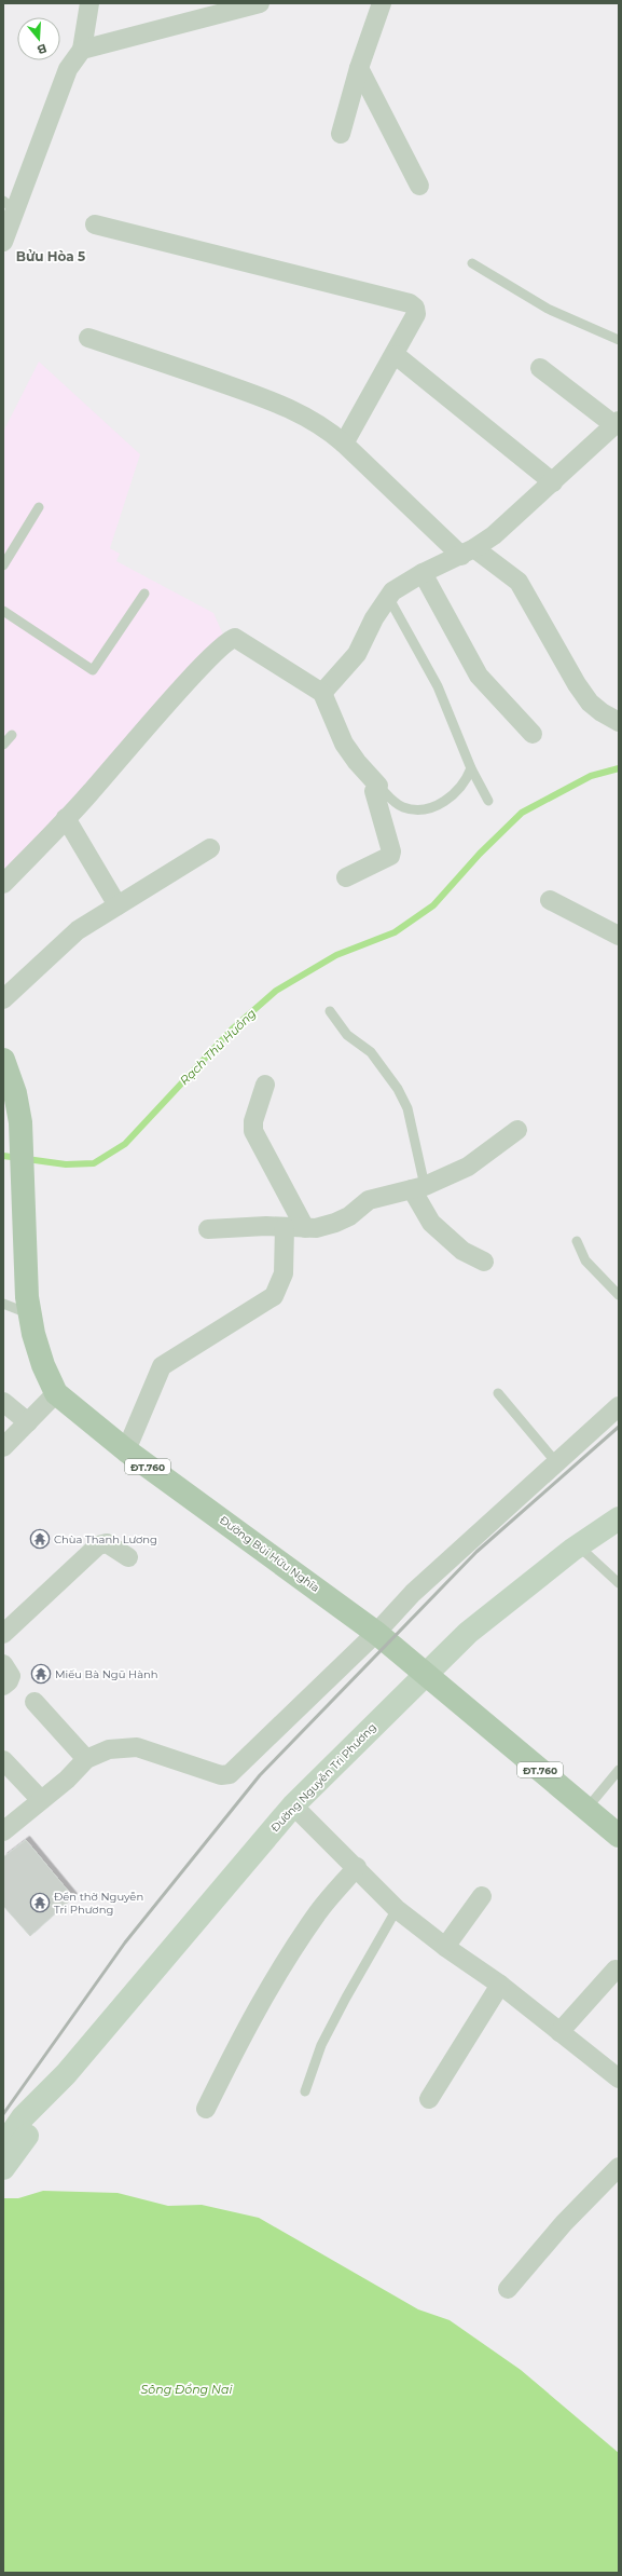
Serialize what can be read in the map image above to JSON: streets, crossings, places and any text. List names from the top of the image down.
{
  "streets": {
    "main road": ["ĐT.760", "Đường Bùi Hữu Nghĩa", "Đường Nguyễn Tri Phương"]
  },
  "crossings": [
    ["Đường Bùi Hữu Nghĩa", "Đường Nguyễn Tri Phương"]
  ],
  "districts": ["Bửu Hòa 5"],
  "water": ["Rạch Thủ Huồng", "Sông Đồng Nai"],
  "places": {
    "temple": ["Chùa Thanh Lương", "Miếu Bà Ngũ Hành", "Đền thờ Nguyễn Tri Phương"]
  },
  "north": "bottom"
}
